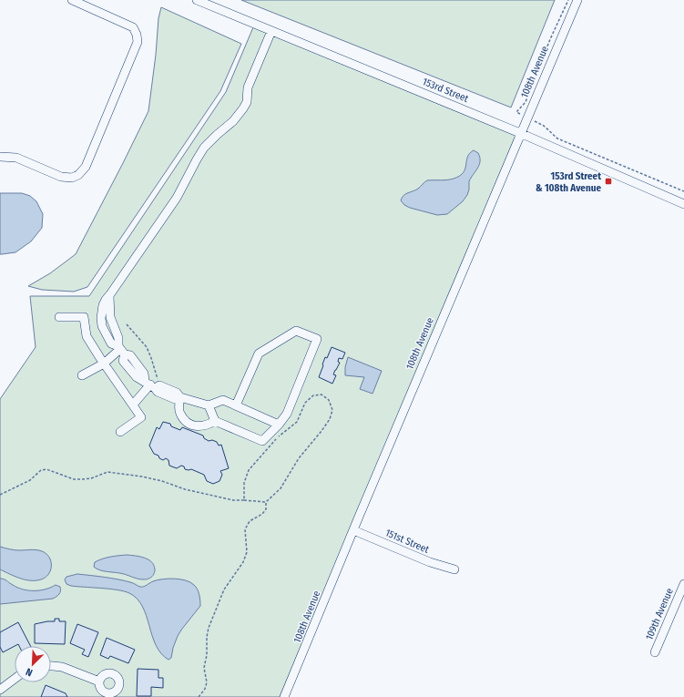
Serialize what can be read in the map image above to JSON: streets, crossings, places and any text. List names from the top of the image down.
{
  "streets": {
    "street": [
      "108th Avenue",
      "153rd Street",
      "151st Street",
      "109th Avenue"
    ]
  },
  "crossings": [
    ["108th Avenue", "153rd Street"],
    ["108th Avenue", "151st Street"]
  ],
  "places": {
    "transit": ["153rd Street & 108th Avenue"]
  },
  "north": "bottom left"
}
